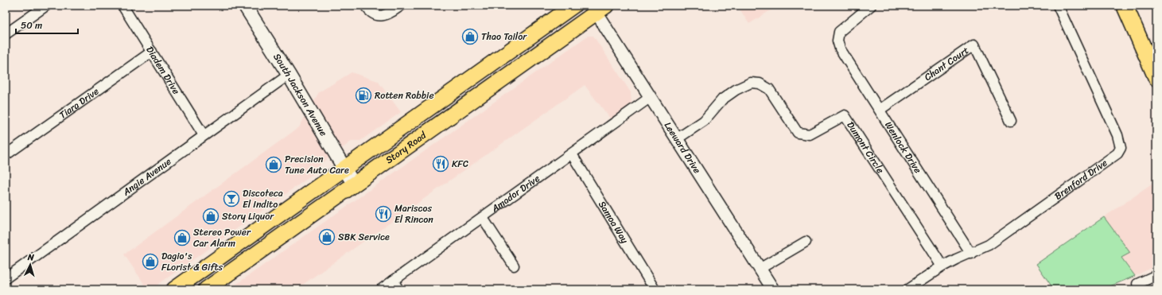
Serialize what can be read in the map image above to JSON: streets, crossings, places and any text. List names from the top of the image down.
{
  "streets": {
    "main road": ["South Jackson Avenue", "Story Road"],
    "street": [
      "Chant Court",
      "Diadem Drive",
      "Tiara Drive",
      "Leeward Drive",
      "Wenlock Drive",
      "Dumont Circle",
      "Angie Avenue",
      "Brenford Drive",
      "Amador Drive",
      "Samoa Way"
    ]
  },
  "crossings": [
    ["Chant Court", "Wenlock Drive"],
    ["Diadem Drive", "Tiara Drive"],
    ["Diadem Drive", "Angie Avenue"],
    ["South Jackson Avenue", "Story Road"],
    ["South Jackson Avenue", "Angie Avenue"],
    ["Story Road", "Leeward Drive"],
    ["Leeward Drive", "Dumont Circle"],
    ["Leeward Drive", "Amador Drive"],
    ["Wenlock Drive", "Brenford Drive"],
    ["Dumont Circle", "Brenford Drive"],
    ["Amador Drive", "Samoa Way"]
  ],
  "places": {
    "shop": [
      "Thao Tailor",
      "Precision Tune Auto Care",
      "Story Liquor",
      "SBK Service",
      "Stereo Power Car Alarm",
      "Dagio's FLorist & Gifts"
    ],
    "fuel station": ["Rotten Robbie"],
    "restaurant": ["KFC", "Mariscos El Rincon"],
    "bar": ["Discoteca El Indito"]
  },
  "scale_bar": "50 m",
  "north": "top"
}
